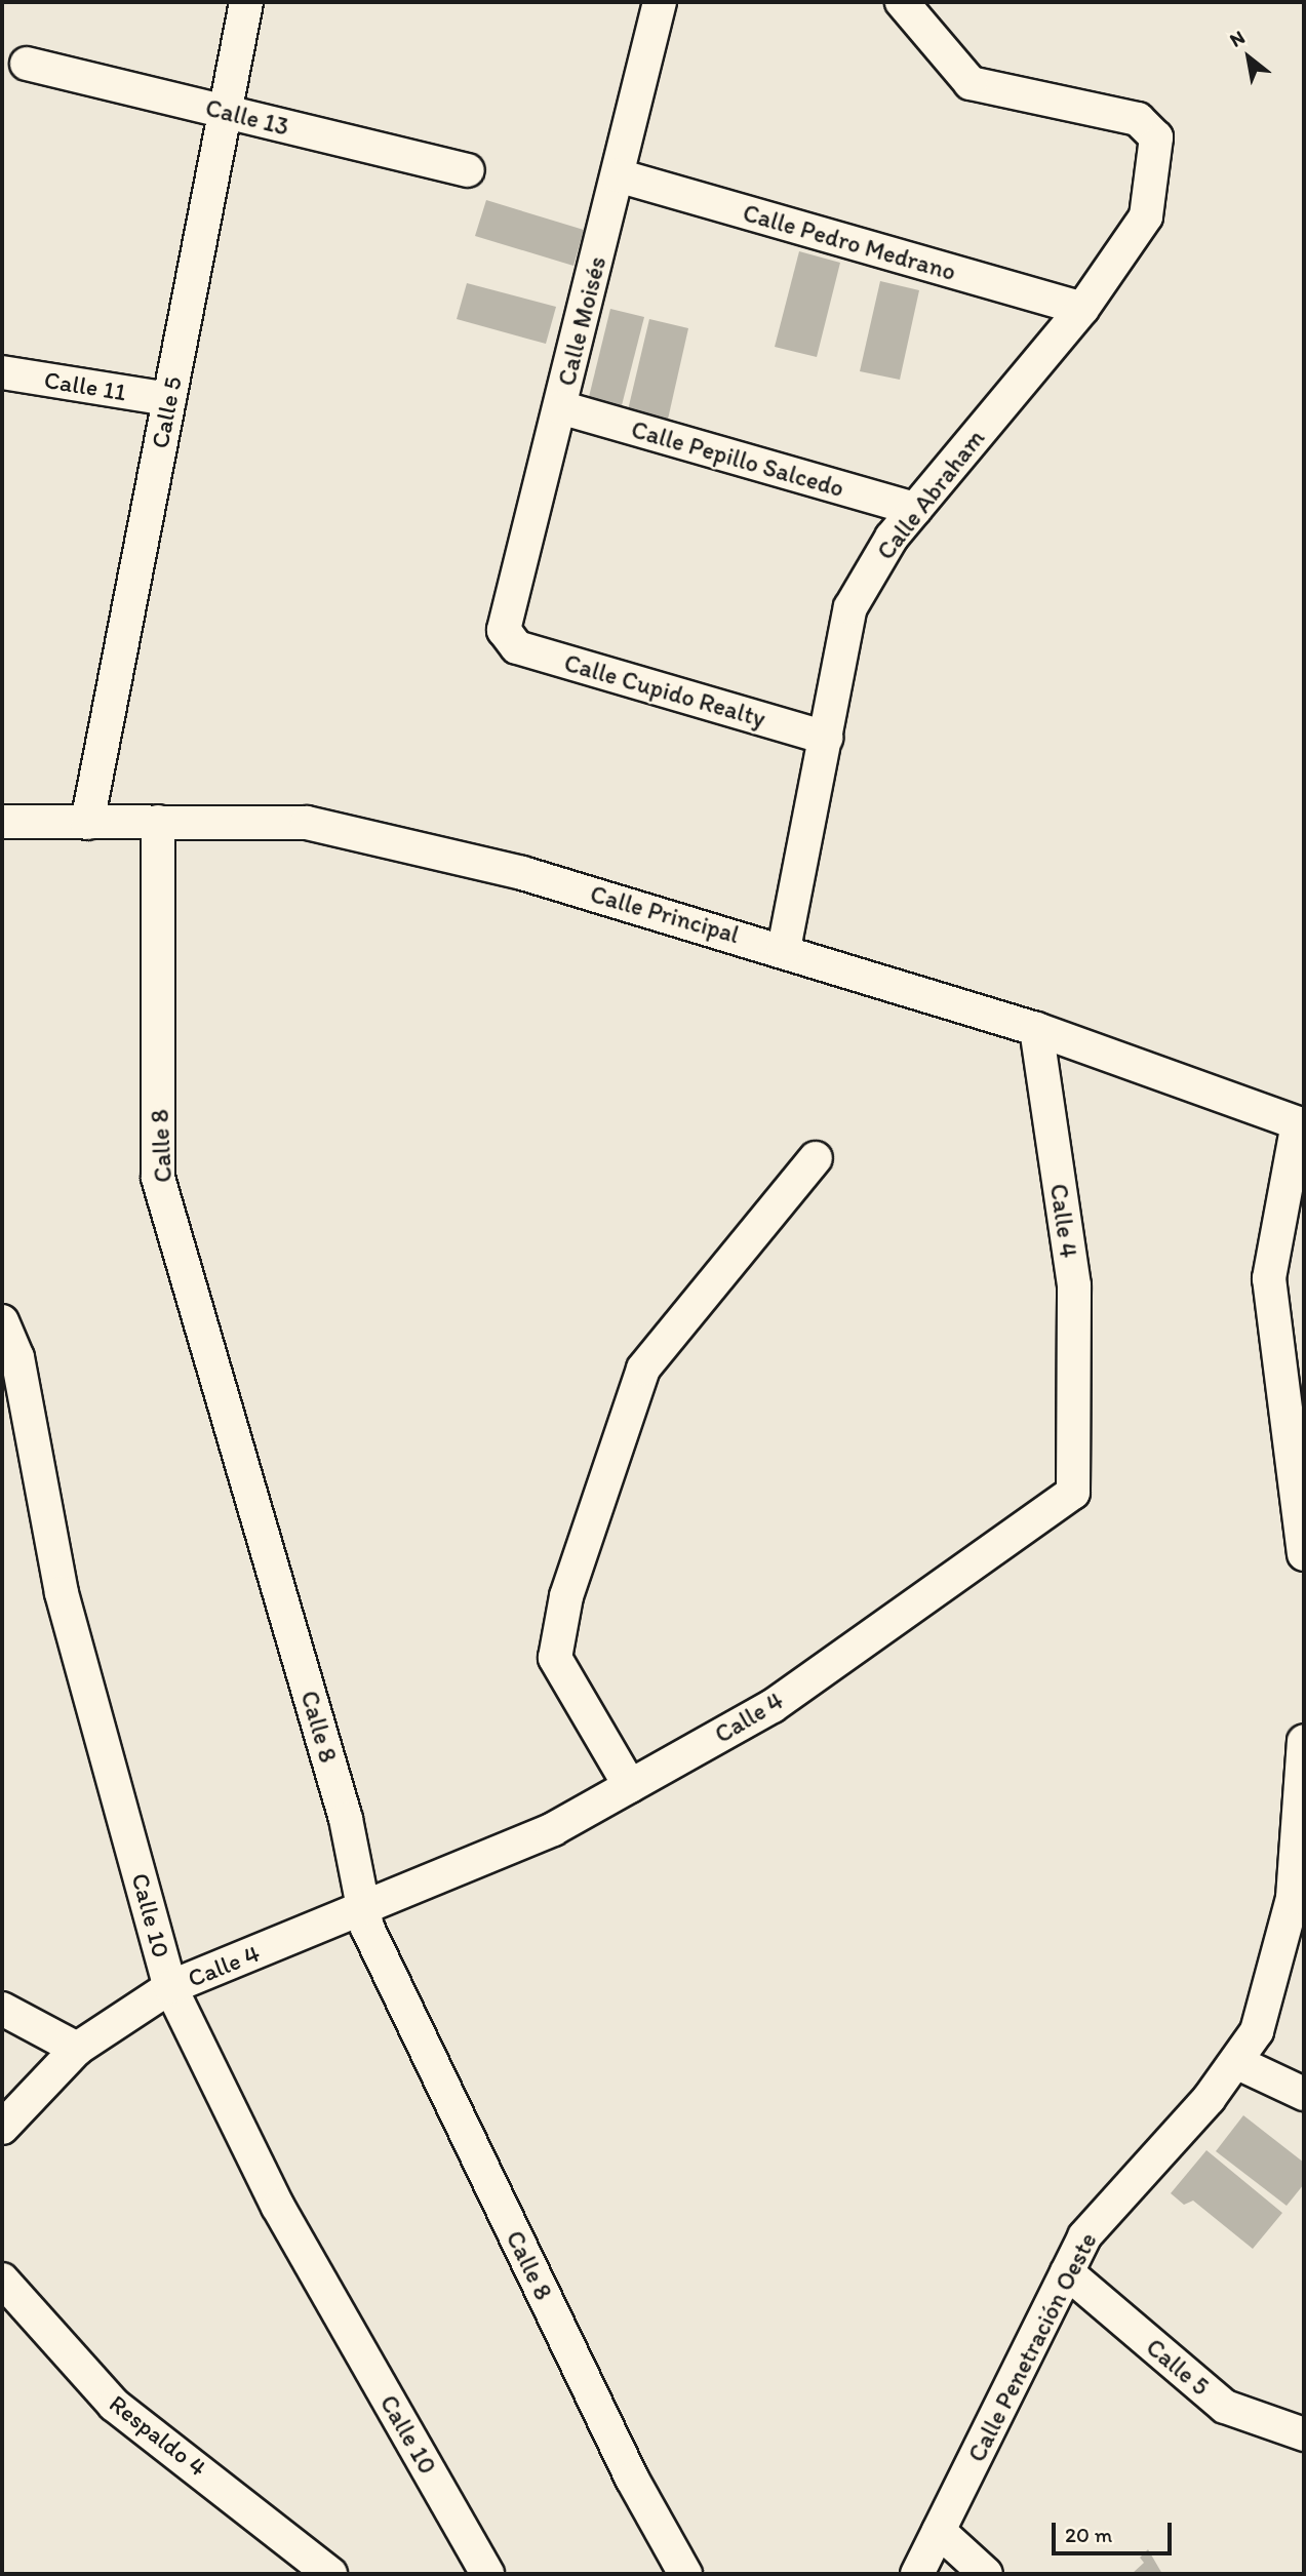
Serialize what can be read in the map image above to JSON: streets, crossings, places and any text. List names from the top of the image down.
{
  "streets": {
    "street": [
      "Calle 13",
      "Calle Pedro Medrano",
      "Calle Moisés",
      "Calle 11",
      "Calle 5",
      "Calle Pepillo Salcedo",
      "Calle Abraham",
      "Calle Cupido Realty",
      "Calle Principal",
      "Calle 8",
      "Calle 4",
      "Calle 10",
      "Calle Penetración Oeste",
      "Respaldo 4"
    ]
  },
  "crossings": [
    ["Calle 13", "Calle 5"],
    ["Calle Pedro Medrano", "Calle Moisés"],
    ["Calle Pedro Medrano", "Calle Abraham"],
    ["Calle Moisés", "Calle Pepillo Salcedo"],
    ["Calle Moisés", "Calle Cupido Realty"],
    ["Calle 11", "Calle 5"],
    ["Calle 5", "Calle Principal"],
    ["Calle 5", "Calle Penetración Oeste"],
    ["Calle Pepillo Salcedo", "Calle Abraham"],
    ["Calle Abraham", "Calle Cupido Realty"],
    ["Calle Abraham", "Calle Principal"],
    ["Calle Principal", "Calle 8"],
    ["Calle Principal", "Calle 4"],
    ["Calle 8", "Calle 4"],
    ["Calle 4", "Calle 10"]
  ],
  "scale_bar": "20 m",
  "north": "top left"
}
